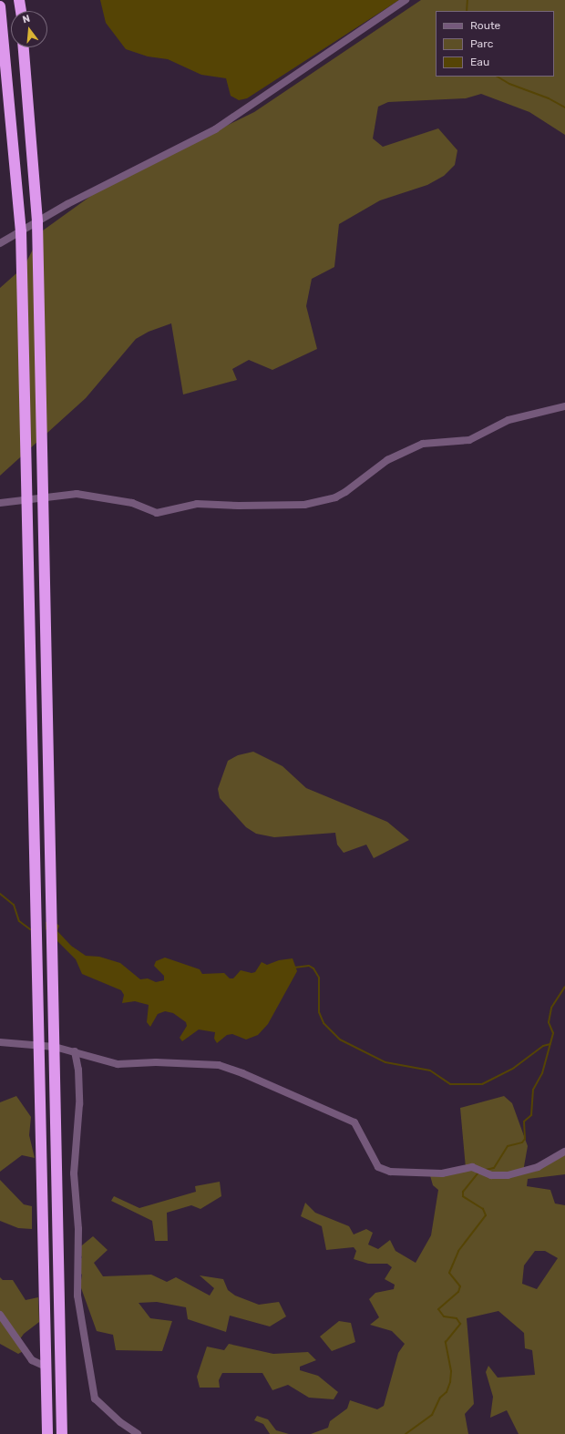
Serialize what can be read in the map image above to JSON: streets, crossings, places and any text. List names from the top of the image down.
{
  "legend": ["Route", "Parc", "Eau"],
  "north": "top"
}
